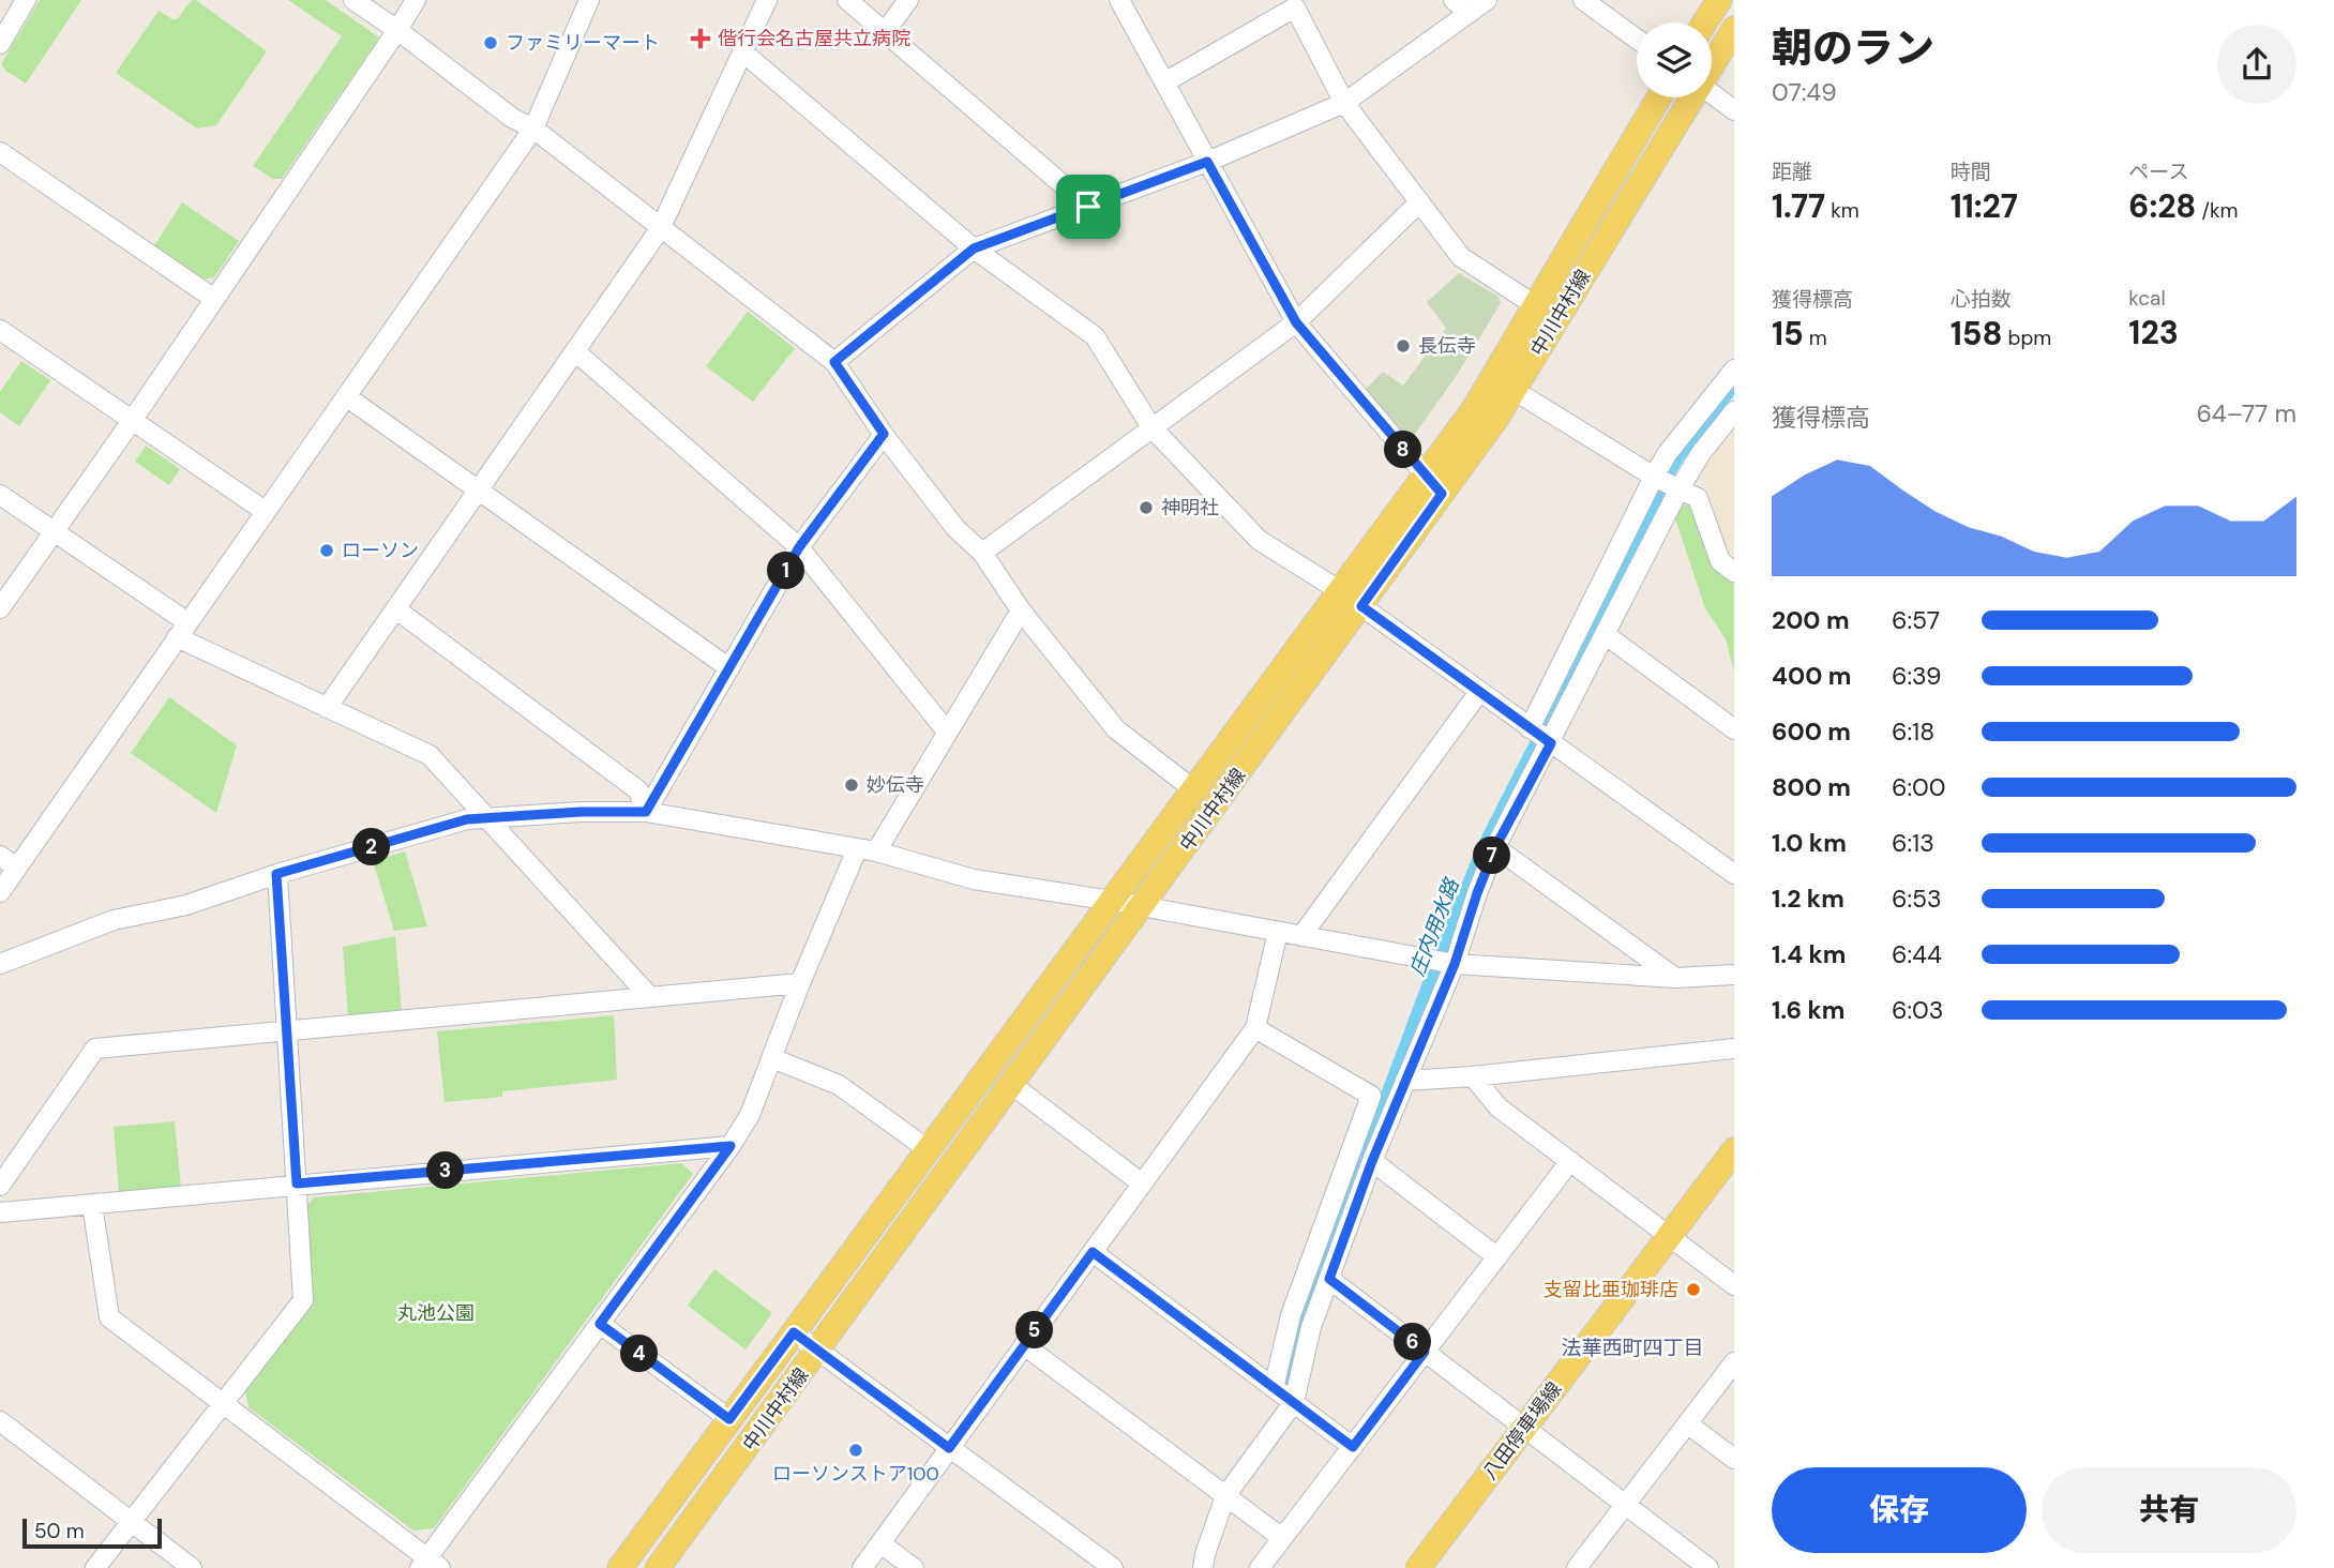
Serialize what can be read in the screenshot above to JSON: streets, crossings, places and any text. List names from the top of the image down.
{
  "streets": {
    "main road": ["中川中村線", "八田停車場線"]
  },
  "districts": ["法華西町四丁目"],
  "water": ["庄内用水路"],
  "parks": ["丸池公園"],
  "places": {
    "health": ["偕行会名古屋共立病院"],
    "other": [
      "ファミリーマート",
      "長伝寺",
      "神明社",
      "ローソン",
      "妙伝寺",
      "支留比亜珈琲店",
      "ローソンストア100"
    ]
  },
  "scale_bar": "50 m",
  "page": {
    "heading": ["朝のラン", "07:49"],
    "stats": [
      ["距離", "1.77 km"],
      ["時間", "11:27"],
      ["ペース", "6:28 /km"],
      ["獲得標高", "15 m"],
      ["心拍数", "158 bpm"],
      ["kcal", "123"]
    ],
    "chart": ["獲得標高", "64–77 m"],
    "pins": [
      "8",
      "1",
      "2",
      "7",
      "3",
      "5",
      "6",
      "4"
    ],
    "list": [
      {
        "name": "200 m",
        "note": "6:57"
      },
      {
        "name": "400 m",
        "note": "6:39"
      },
      {
        "name": "600 m",
        "note": "6:18"
      },
      {
        "name": "800 m",
        "note": "6:00"
      },
      {
        "name": "1.0 km",
        "note": "6:13"
      },
      {
        "name": "1.2 km",
        "note": "6:53"
      },
      {
        "name": "1.4 km",
        "note": "6:44"
      },
      {
        "name": "1.6 km",
        "note": "6:03"
      }
    ],
    "buttons": ["保存", "共有"],
    "scale": "50 m"
  }
}
